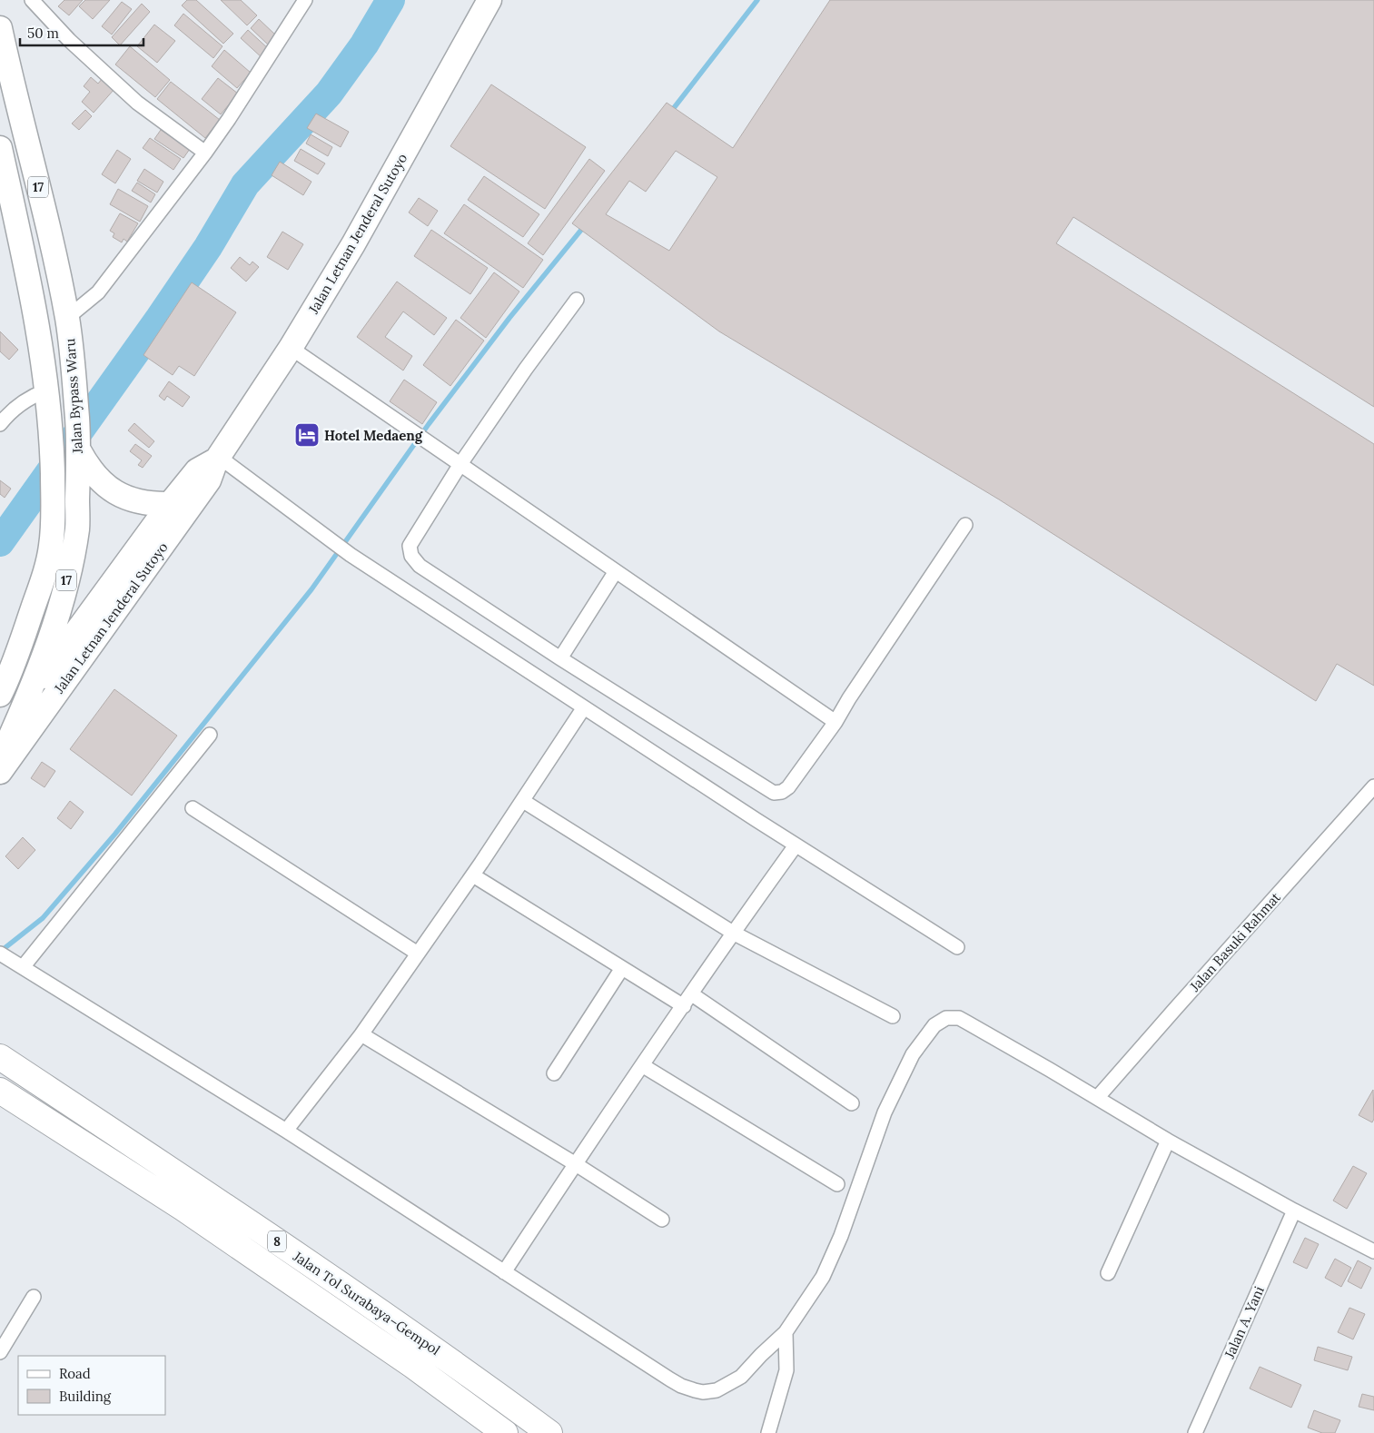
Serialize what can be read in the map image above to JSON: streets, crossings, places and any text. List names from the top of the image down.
{
  "streets": {
    "highway": [
      "17",
      "Jalan Letnan Jenderal Sutoyo",
      "Jalan Bypass Waru",
      "8",
      "Jalan Tol Surabaya–Gempol"
    ],
    "street": ["Jalan Basuki Rahmat", "Jalan A. Yani"]
  },
  "crossings": [
    ["Jalan Letnan Jenderal Sutoyo", "Jalan Bypass Waru"]
  ],
  "places": {
    "hotel": ["Hotel Medaeng"]
  },
  "legend": ["Road", "Building"],
  "scale_bar": "50 m"
}
